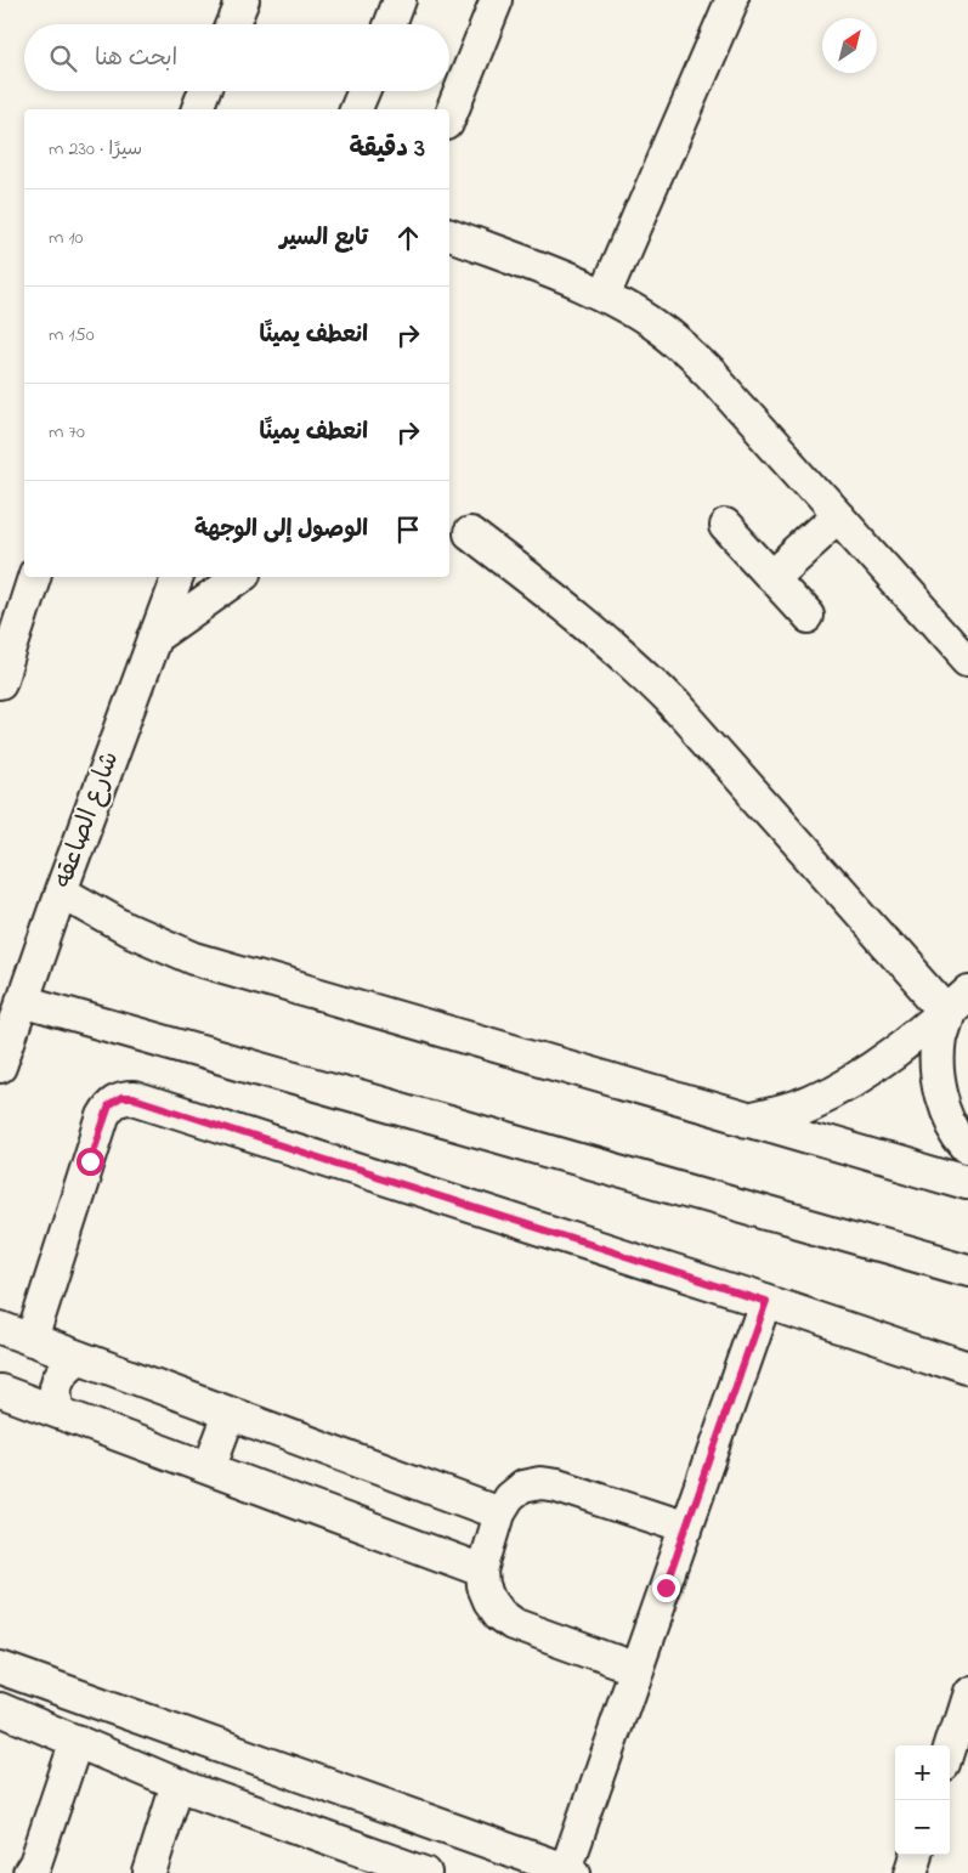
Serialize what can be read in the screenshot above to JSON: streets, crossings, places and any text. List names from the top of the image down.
{
  "streets": {
    "street": ["شارع الصاعقه"]
  },
  "north": "top right",
  "page": {
    "search": "ابحث هنا",
    "heading": ["3 دقيقة", "سيرًا · 230 m"],
    "list": [
      ["تابع السير", "10 m"],
      ["انعطف يمينًا", "150 m"],
      ["انعطف يمينًا", "70 m"],
      "الوصول إلى الوجهة"
    ],
    "map_buttons": ["+", "−"]
  }
}
